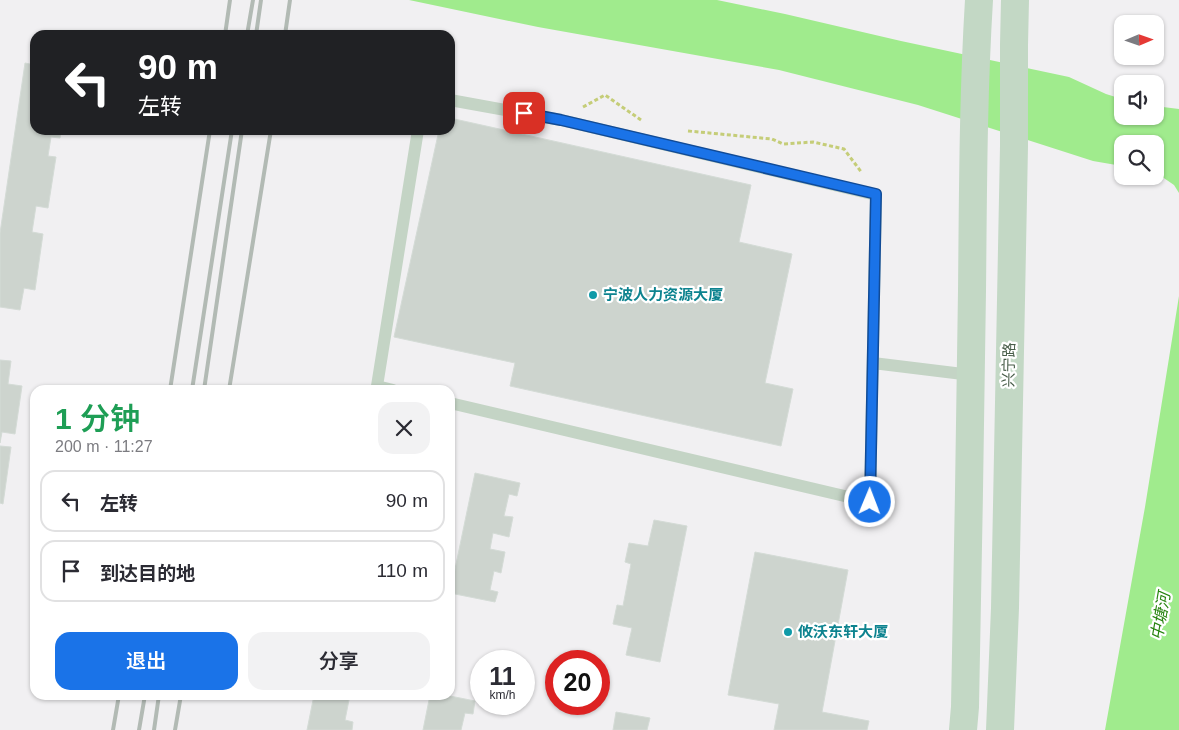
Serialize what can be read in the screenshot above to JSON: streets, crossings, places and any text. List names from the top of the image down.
{
  "streets": {
    "main road": ["兴宁路"]
  },
  "water": ["中塘河"],
  "places": ["宁波人力资源大厦", "攸沃东轩大厦"],
  "north": "right",
  "page": {
    "turn": ["90 m", "左转"],
    "heading": ["1 分钟", "200 m · 11:27"],
    "list": [
      {
        "name": "左转",
        "value": "90 m"
      },
      {
        "name": "到达目的地",
        "value": "110 m"
      }
    ],
    "buttons": ["退出", "分享"],
    "speed": "11 km/h",
    "limit": "20"
  }
}
